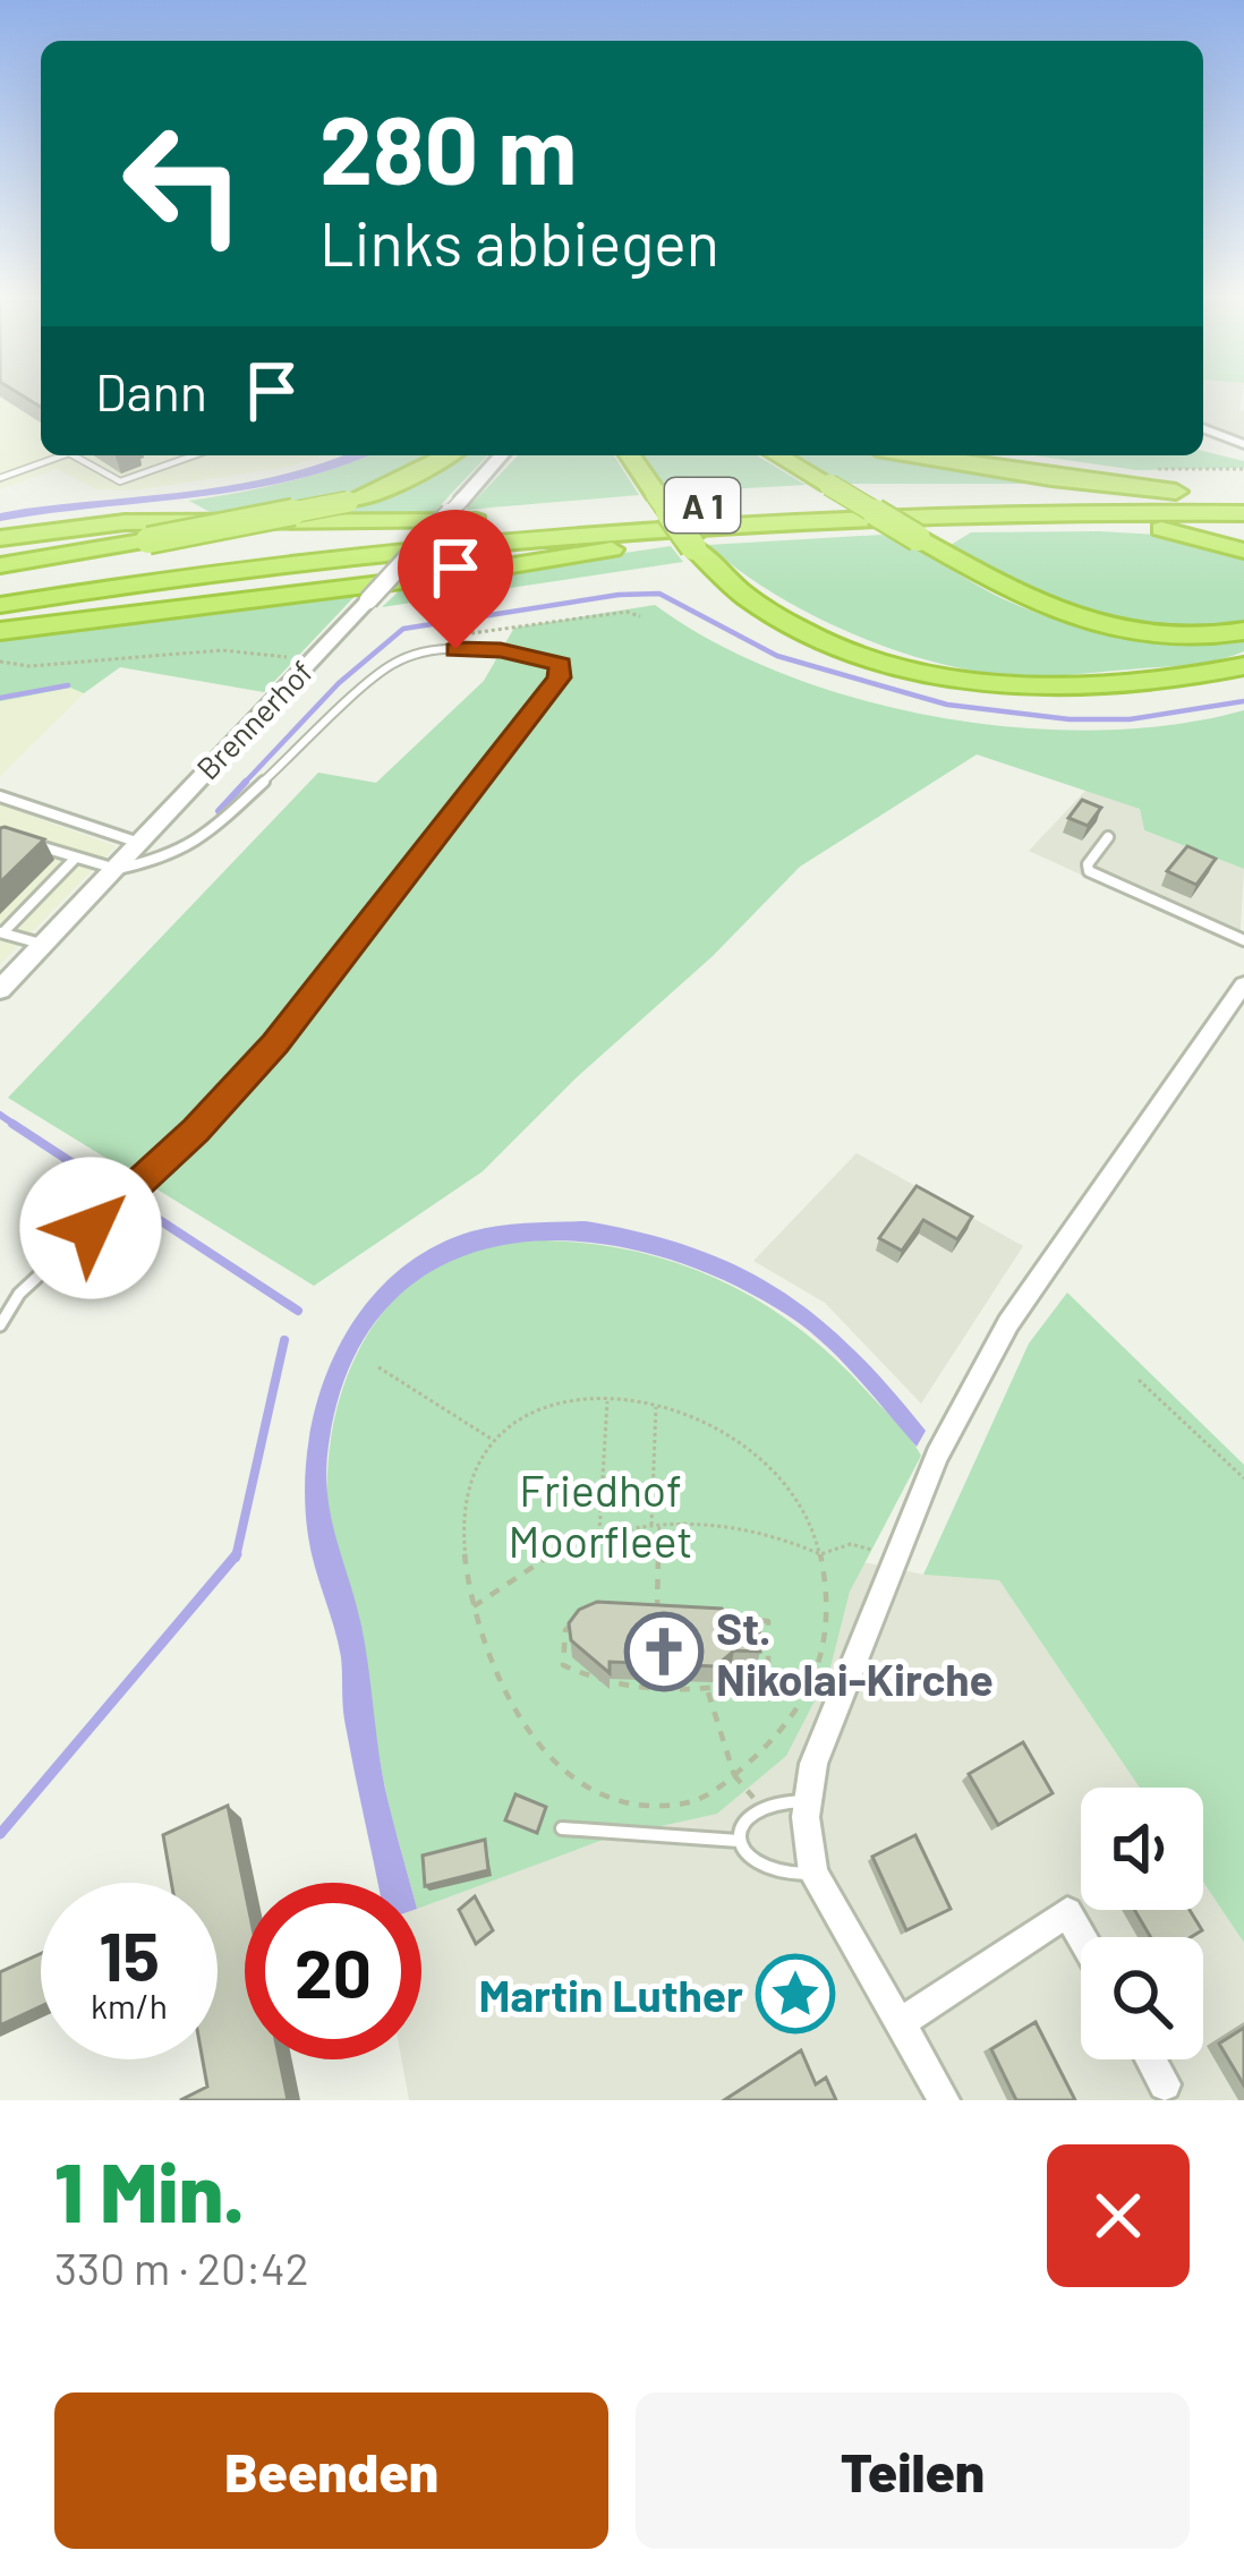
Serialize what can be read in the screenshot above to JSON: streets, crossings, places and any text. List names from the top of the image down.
{
  "streets": {
    "highway": ["A 1"],
    "street": ["Brennerhof"]
  },
  "parks": ["Friedhof Moorfleet"],
  "places": {
    "church": ["St. Nikolai-Kirche"],
    "place": ["Martin Luther"]
  },
  "page": {
    "turn": ["280 m", "Links abbiegen"],
    "then": "Dann",
    "speed": "15 km/h",
    "limit": "20",
    "heading": ["1 Min.", "330 m · 20:42"],
    "buttons": ["Beenden", "Teilen"]
  }
}
